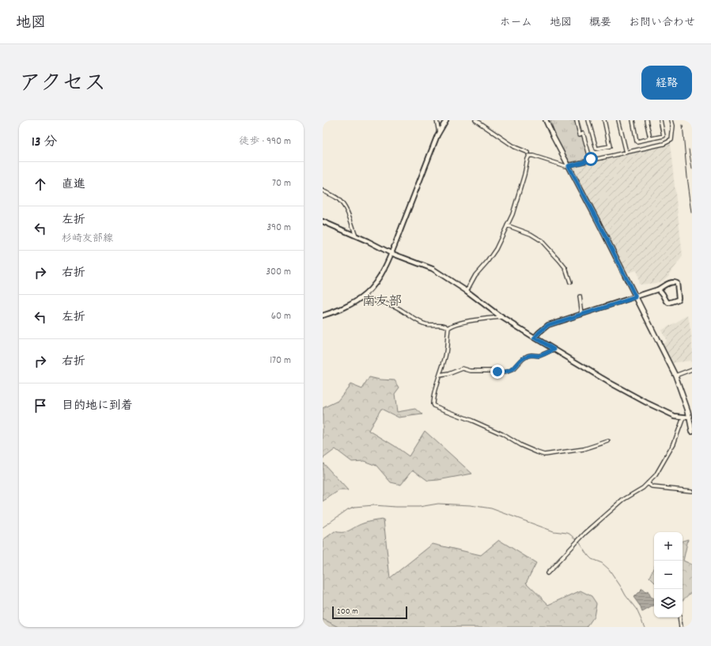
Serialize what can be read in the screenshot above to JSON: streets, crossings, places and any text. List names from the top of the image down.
{
  "districts": ["南友部"],
  "scale_bar": "200 m",
  "page": {
    "header": "地図",
    "nav": [
      "ホーム",
      "地図",
      "概要",
      "お問い合わせ"
    ],
    "title": "アクセス",
    "buttons": "経路",
    "heading": ["13 分", "徒歩 · 990 m"],
    "list": [
      ["直進", "70 m"],
      ["左折", "杉崎友部線", "390 m"],
      ["右折", "300 m"],
      ["左折", "60 m"],
      ["右折", "170 m"],
      "目的地に到着"
    ],
    "map_buttons": ["+", "−"],
    "scale": "200 m"
  }
}
